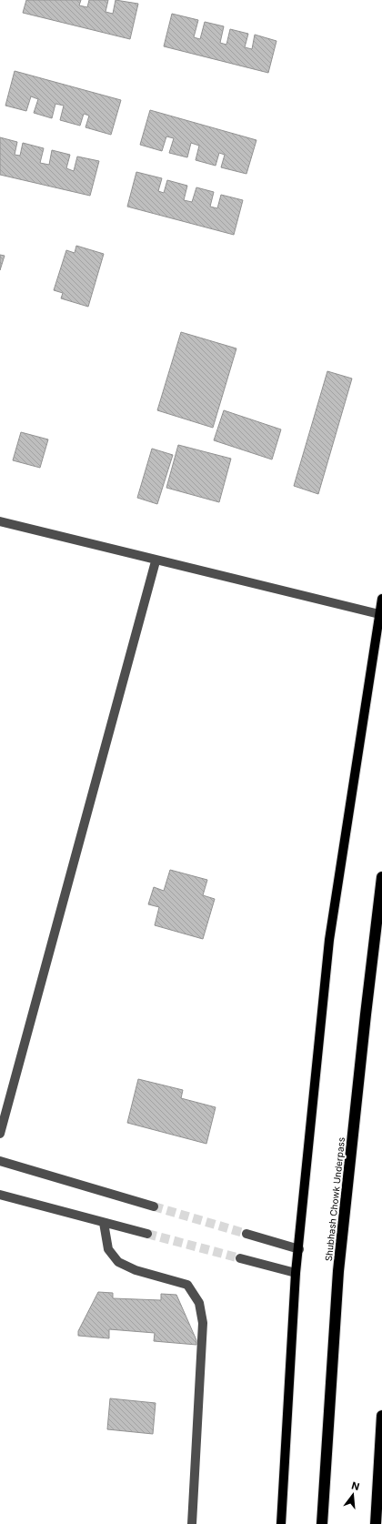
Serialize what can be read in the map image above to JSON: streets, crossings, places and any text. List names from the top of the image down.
{
  "streets": {
    "highway": ["Shubhash Chowk Underpass"]
  },
  "north": "top"
}
